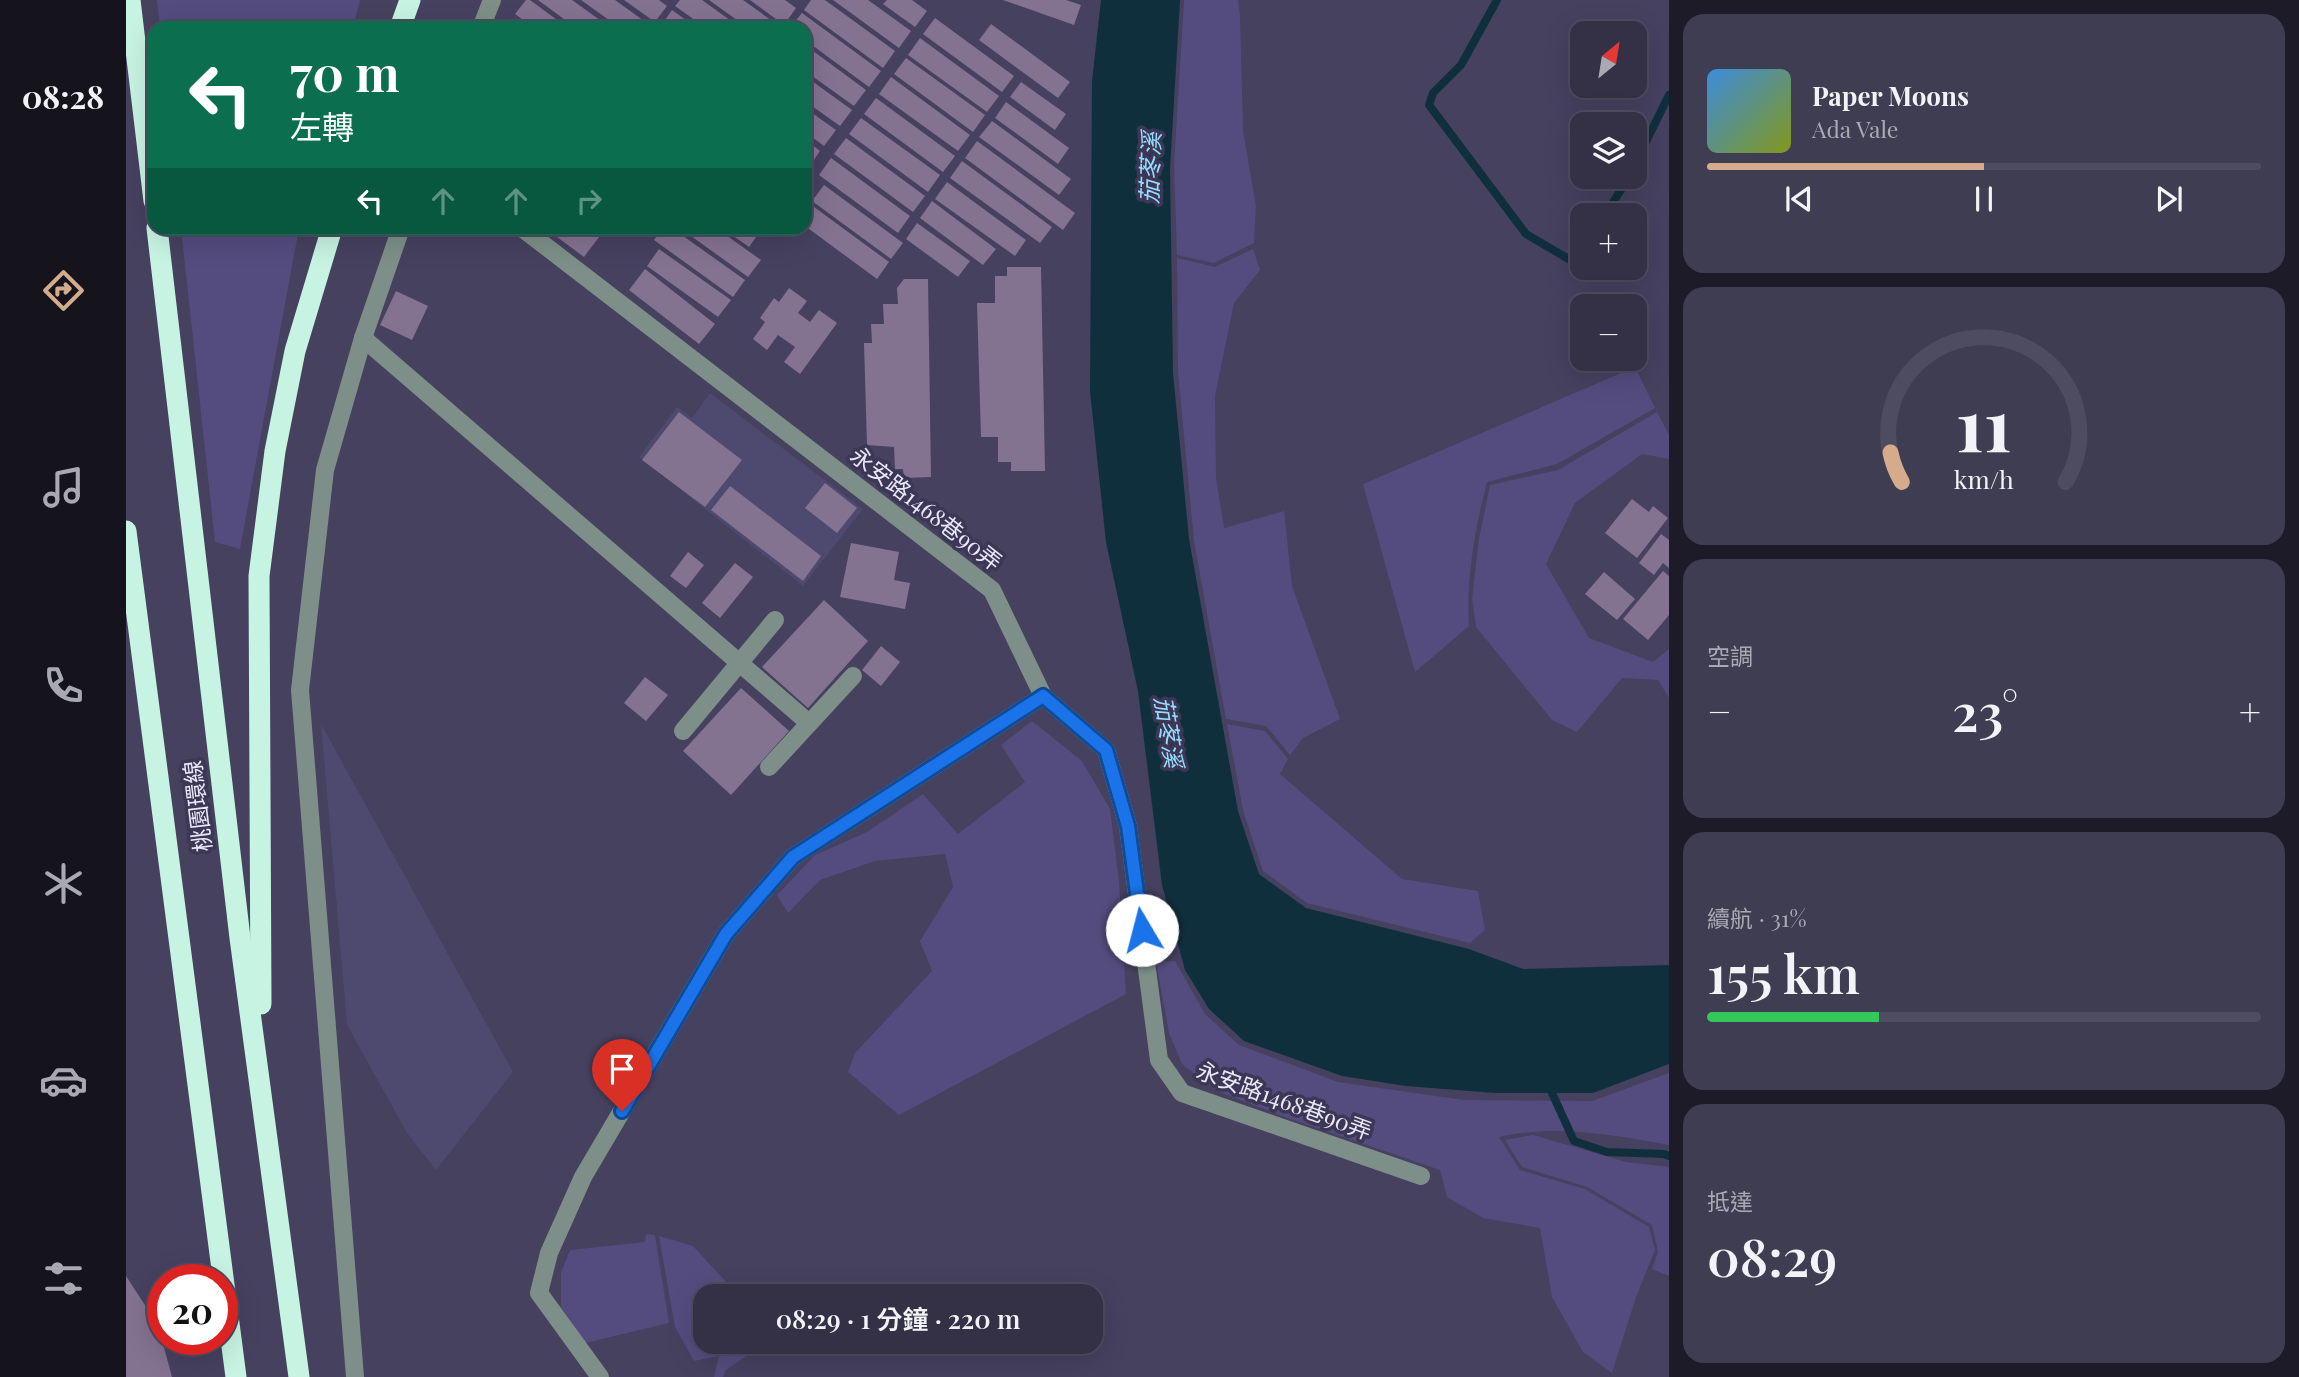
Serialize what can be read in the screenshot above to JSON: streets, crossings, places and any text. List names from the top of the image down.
{
  "streets": {
    "highway": ["桃園環線"],
    "lane": ["永安路1468巷90弄"]
  },
  "water": ["茄苳溪"],
  "north": "top right",
  "page": {
    "tabs": "08:28",
    "map_buttons": ["+", "−"],
    "turn": ["70 m", "左轉"],
    "song": ["Paper Moons", "Ada Vale"],
    "tile": [
      "空調",
      ["續航 · 31%", "155 km"],
      ["抵達", "08:29"]
    ],
    "heat": ["−", "23°", "+"],
    "limit": "20",
    "trip": "08:29 · 1 分鐘 · 220 m",
    "gauge": ["11", "km/h"]
  }
}
